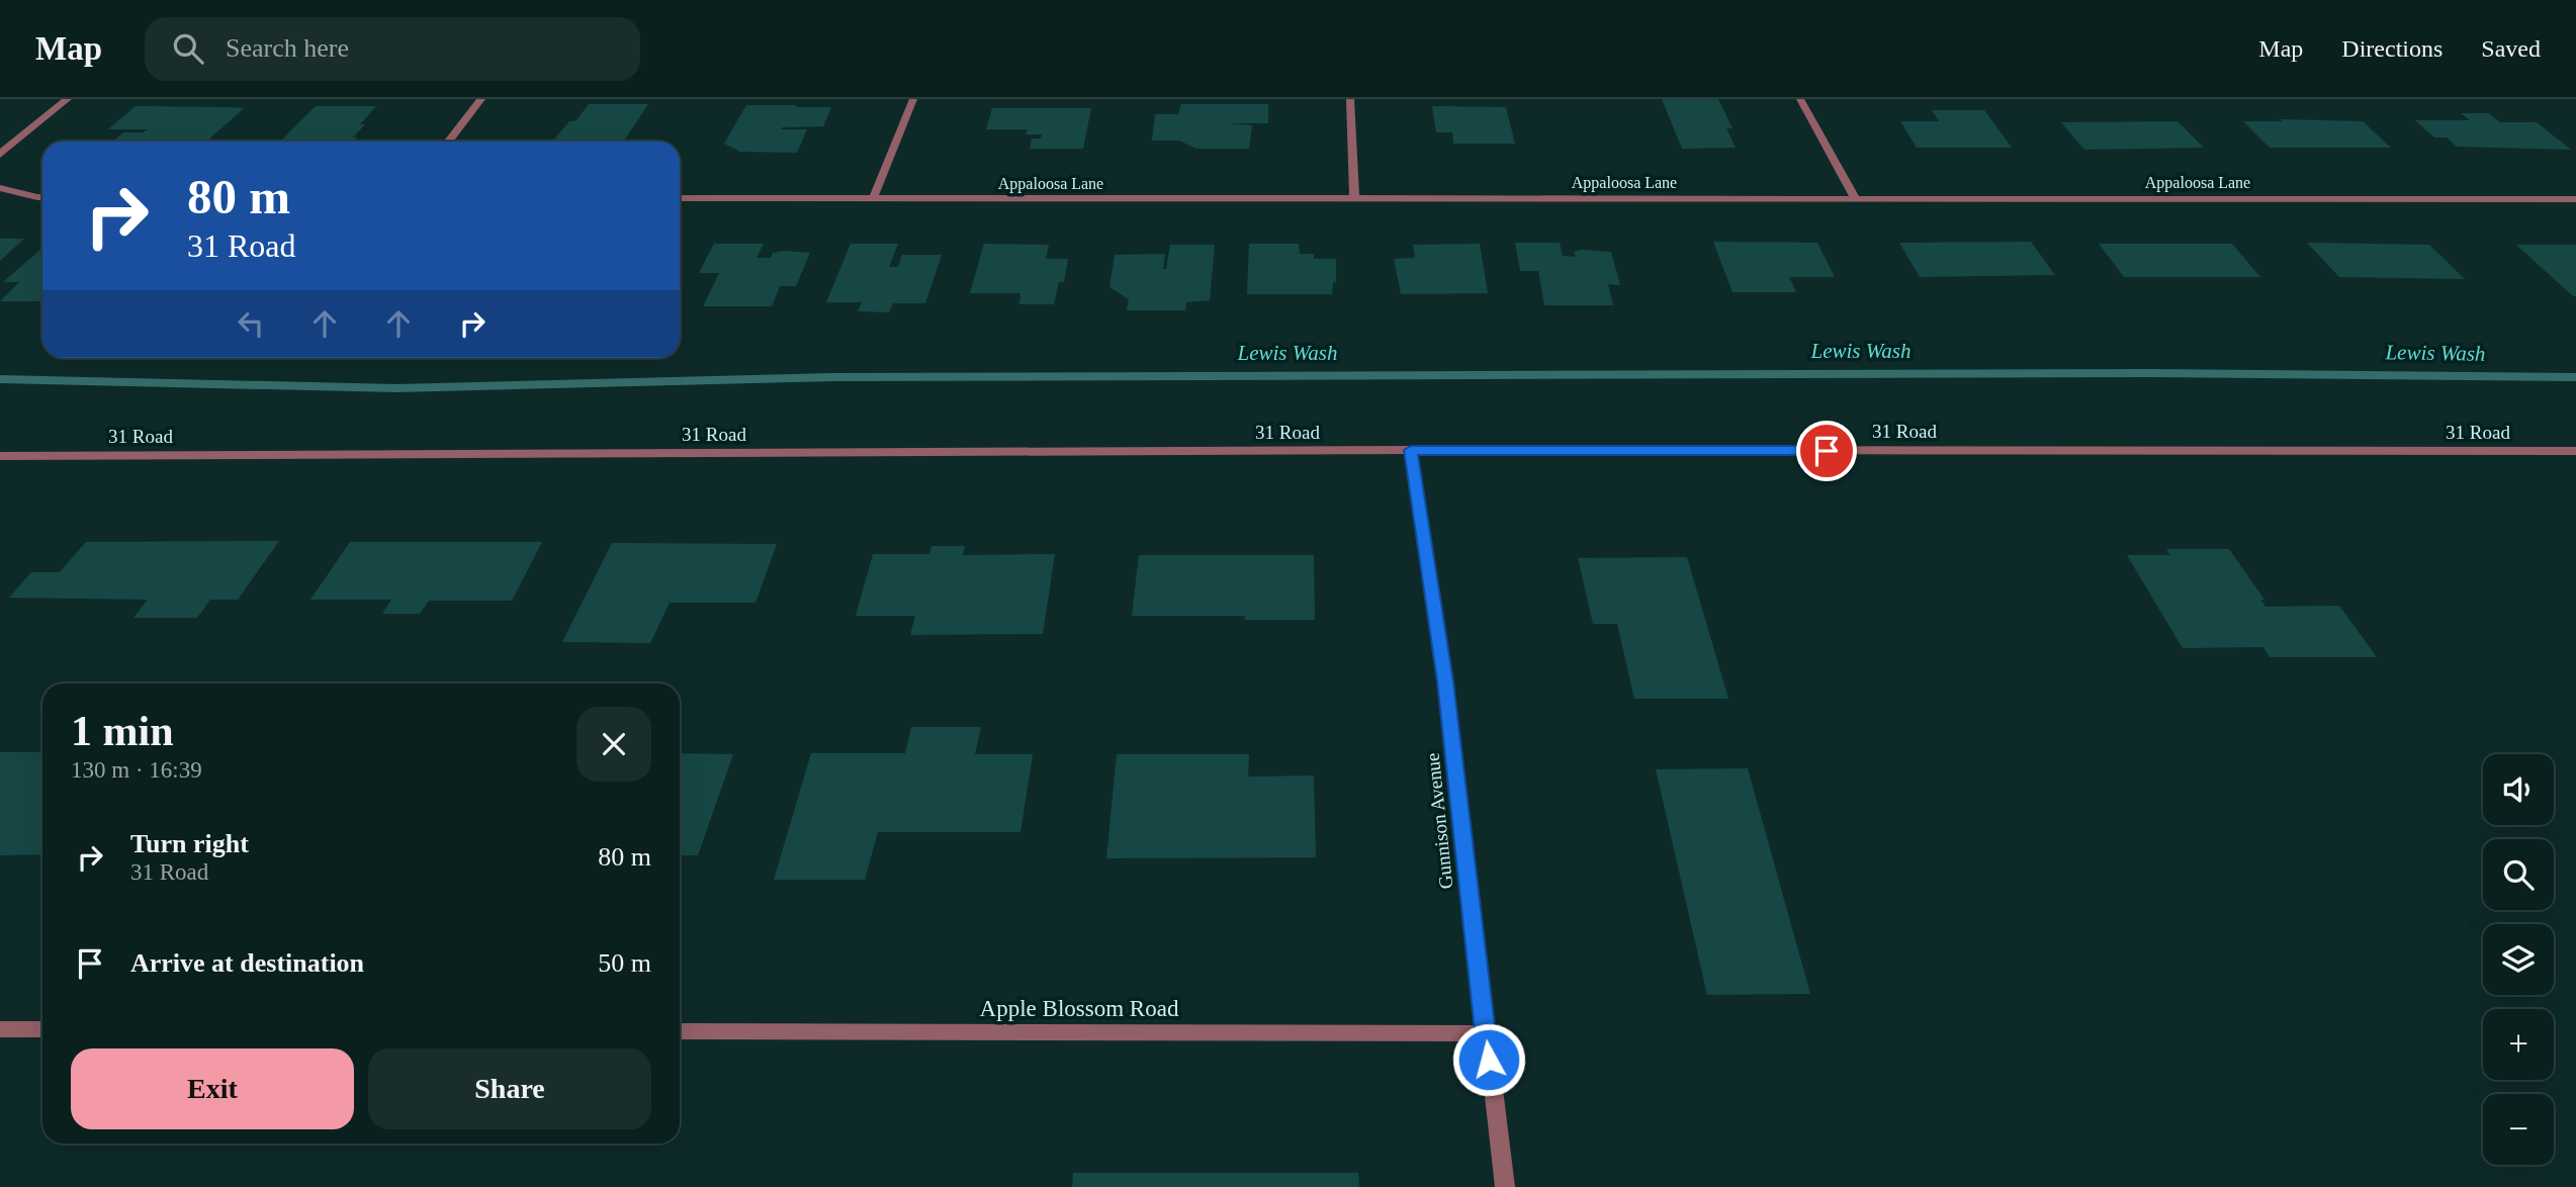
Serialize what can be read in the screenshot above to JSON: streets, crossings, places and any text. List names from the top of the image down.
{
  "streets": {
    "street": [
      "Appaloosa Lane",
      "31 Road",
      "Gunnison Avenue",
      "Apple Blossom Road"
    ]
  },
  "crossings": [
    ["31 Road", "Gunnison Avenue"],
    ["Gunnison Avenue", "Apple Blossom Road"]
  ],
  "water": ["Lewis Wash"],
  "page": {
    "header": "Map",
    "search": "Search here",
    "nav": ["Map", "Directions", "Saved"],
    "turn": ["80 m", "31 Road"],
    "heading": ["1 min", "130 m · 16:39"],
    "map_buttons": ["+", "−"],
    "list": [
      {
        "name": "Turn right",
        "note": "31 Road",
        "value": "80 m"
      },
      {
        "name": "Arrive at destination",
        "value": "50 m"
      }
    ],
    "buttons": ["Exit", "Share"]
  }
}
